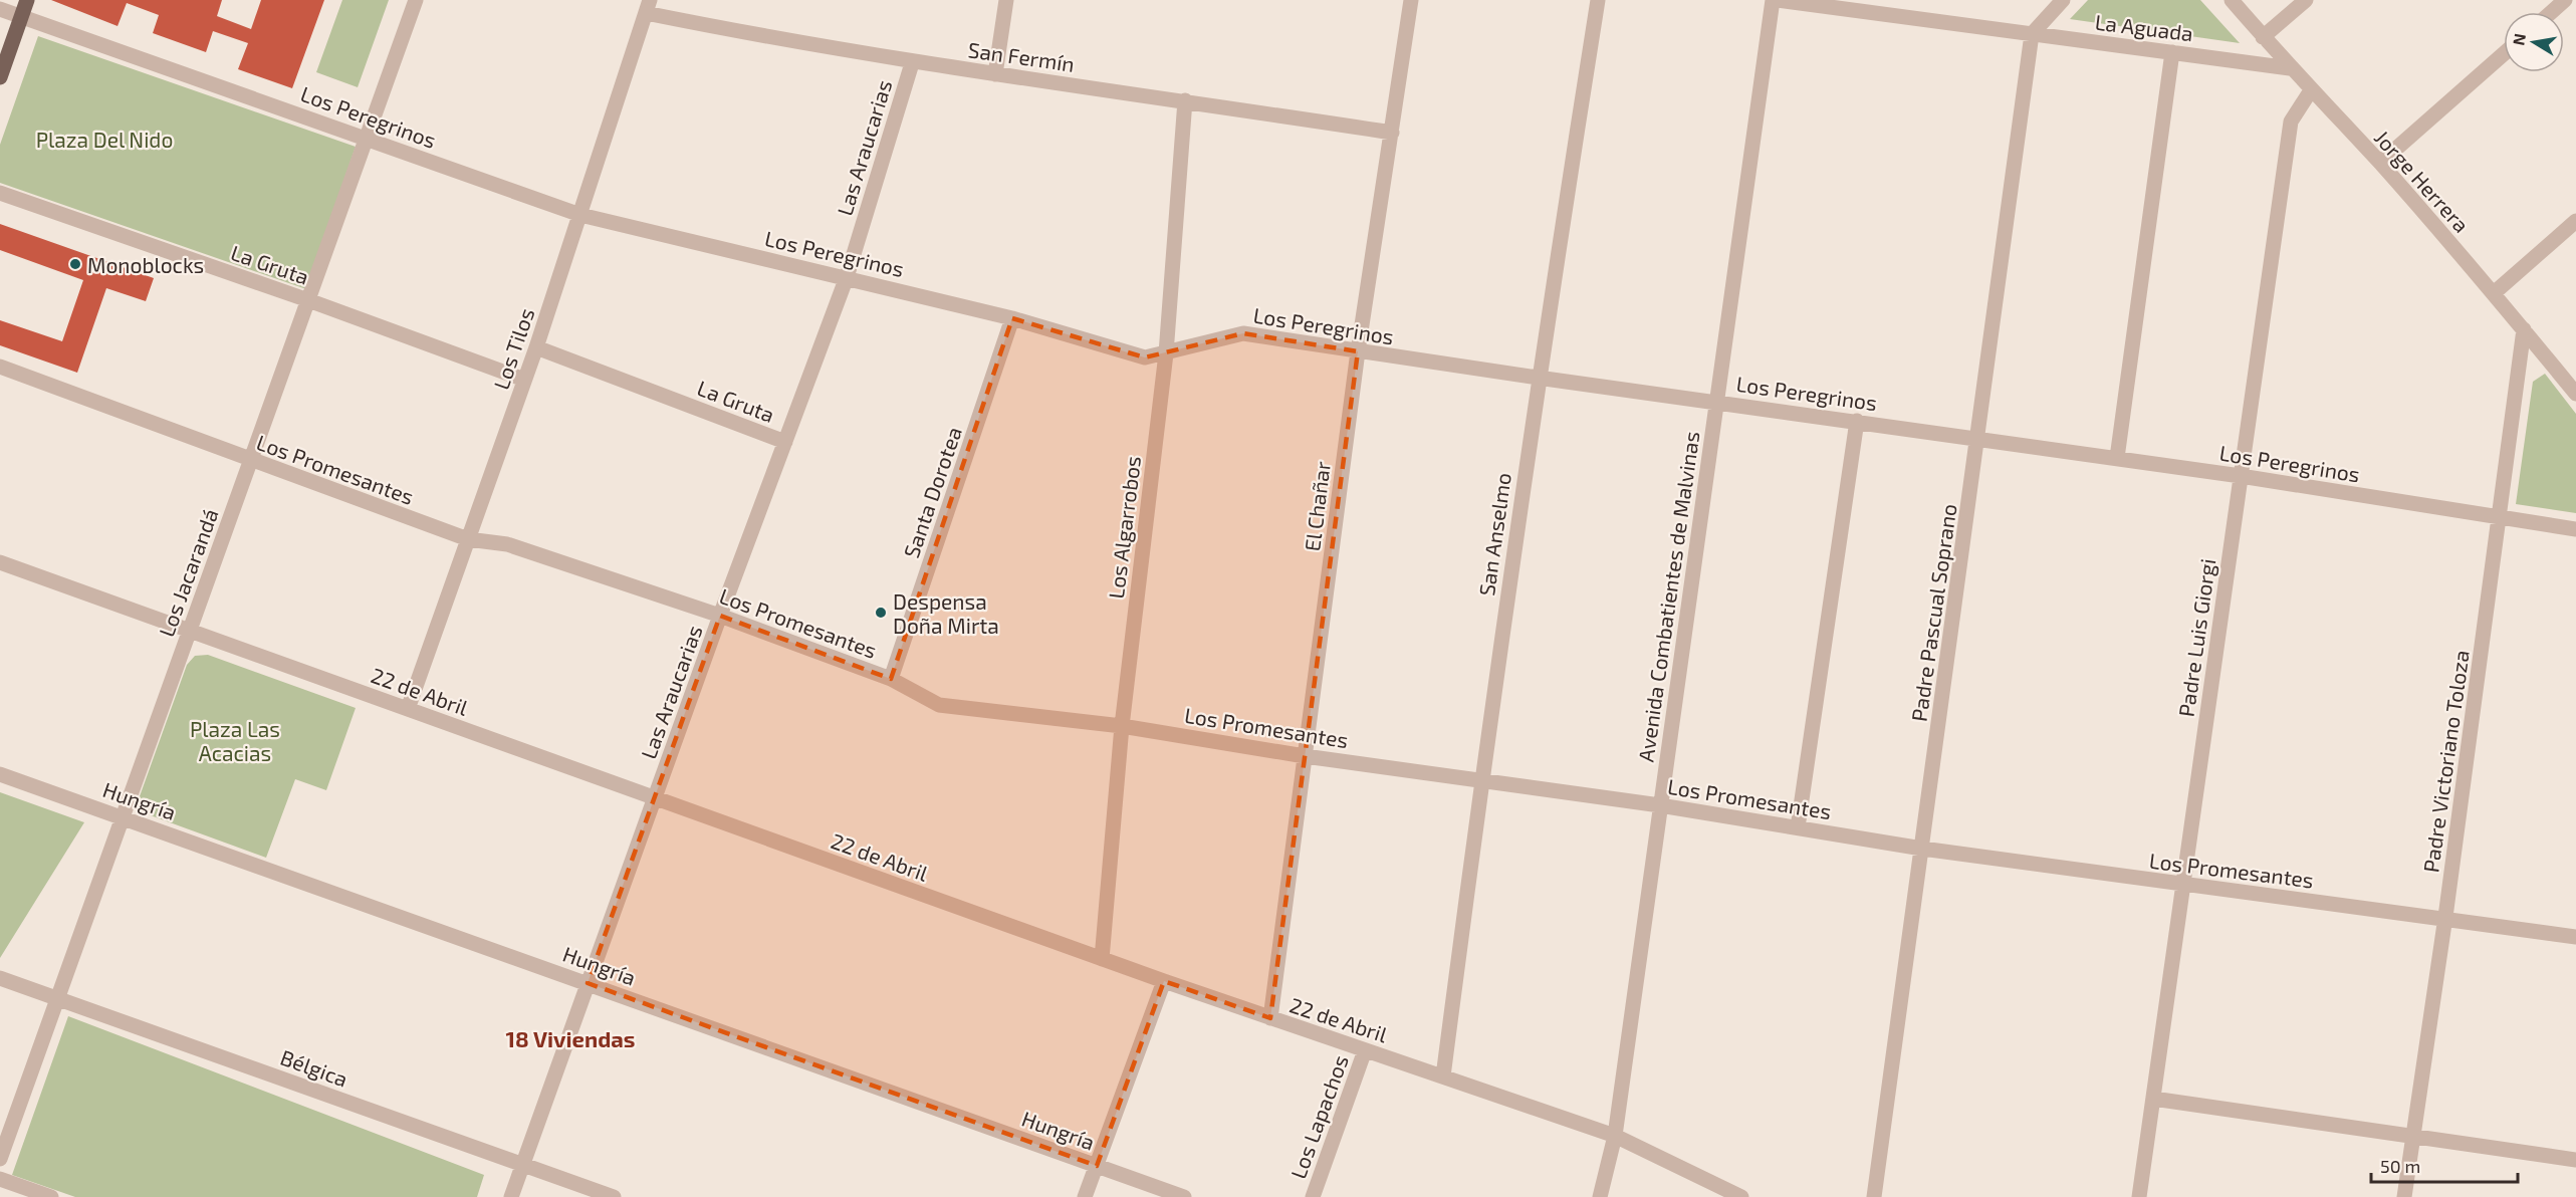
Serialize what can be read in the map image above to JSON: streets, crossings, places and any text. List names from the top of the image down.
{
  "streets": {
    "street": [
      "La Aguada",
      "San Fermín",
      "Los Peregrinos",
      "Las Araucarias",
      "Jorge Herrera",
      "La Gruta",
      "Los Tilos",
      "Los Promesantes",
      "Santa Dorotea",
      "El Chañar",
      "Los Algarrobos",
      "San Anselmo",
      "Los Jacarandá",
      "Avenida Combatientes de Malvinas",
      "Padre Pascual Soprano",
      "Padre Luis Giorgi",
      "22 de Abril",
      "Padre Victoriano Toloza",
      "Hungría",
      "Bélgica",
      "Los Lapachos"
    ]
  },
  "crossings": [
    ["La Aguada", "Jorge Herrera"],
    ["La Aguada", "Padre Pascual Soprano"],
    ["San Fermín", "Las Araucarias"],
    ["San Fermín", "Los Tilos"],
    ["San Fermín", "El Chañar"],
    ["San Fermín", "Los Algarrobos"],
    ["Los Peregrinos", "Las Araucarias"],
    ["Los Peregrinos", "Los Tilos"],
    ["Los Peregrinos", "Santa Dorotea"],
    ["Los Peregrinos", "El Chañar"],
    ["Los Peregrinos", "Los Algarrobos"],
    ["Los Peregrinos", "San Anselmo"],
    ["Los Peregrinos", "Los Jacarandá"],
    ["Los Peregrinos", "Avenida Combatientes de Malvinas"],
    ["Los Peregrinos", "Padre Pascual Soprano"],
    ["Los Peregrinos", "Padre Luis Giorgi"],
    ["Los Peregrinos", "Padre Victoriano Toloza"],
    ["Las Araucarias", "La Gruta"],
    ["Las Araucarias", "Los Promesantes"],
    ["Las Araucarias", "22 de Abril"],
    ["Las Araucarias", "Hungría"],
    ["Las Araucarias", "Bélgica"],
    ["Jorge Herrera", "Padre Luis Giorgi"],
    ["Jorge Herrera", "Padre Victoriano Toloza"],
    ["La Gruta", "Los Tilos"],
    ["La Gruta", "Los Jacarandá"],
    ["Los Tilos", "Los Promesantes"],
    ["Los Tilos", "22 de Abril"],
    ["Los Promesantes", "Santa Dorotea"],
    ["Los Promesantes", "El Chañar"],
    ["Los Promesantes", "Los Algarrobos"],
    ["Los Promesantes", "San Anselmo"],
    ["Los Promesantes", "Los Jacarandá"],
    ["Los Promesantes", "Avenida Combatientes de Malvinas"],
    ["Los Promesantes", "Padre Pascual Soprano"],
    ["Los Promesantes", "Padre Luis Giorgi"],
    ["Los Promesantes", "Padre Victoriano Toloza"],
    ["El Chañar", "22 de Abril"],
    ["Los Algarrobos", "22 de Abril"],
    ["San Anselmo", "22 de Abril"],
    ["Los Jacarandá", "22 de Abril"],
    ["Los Jacarandá", "Hungría"],
    ["Los Jacarandá", "Bélgica"],
    ["Avenida Combatientes de Malvinas", "22 de Abril"],
    ["22 de Abril", "Los Lapachos"]
  ],
  "districts": ["18 Viviendas"],
  "parks": ["Plaza Del Nido", "Plaza Las Acacias"],
  "places": ["Monoblocks", "Despensa Doña Mirta"],
  "scale_bar": "50 m",
  "north": "left"
}
